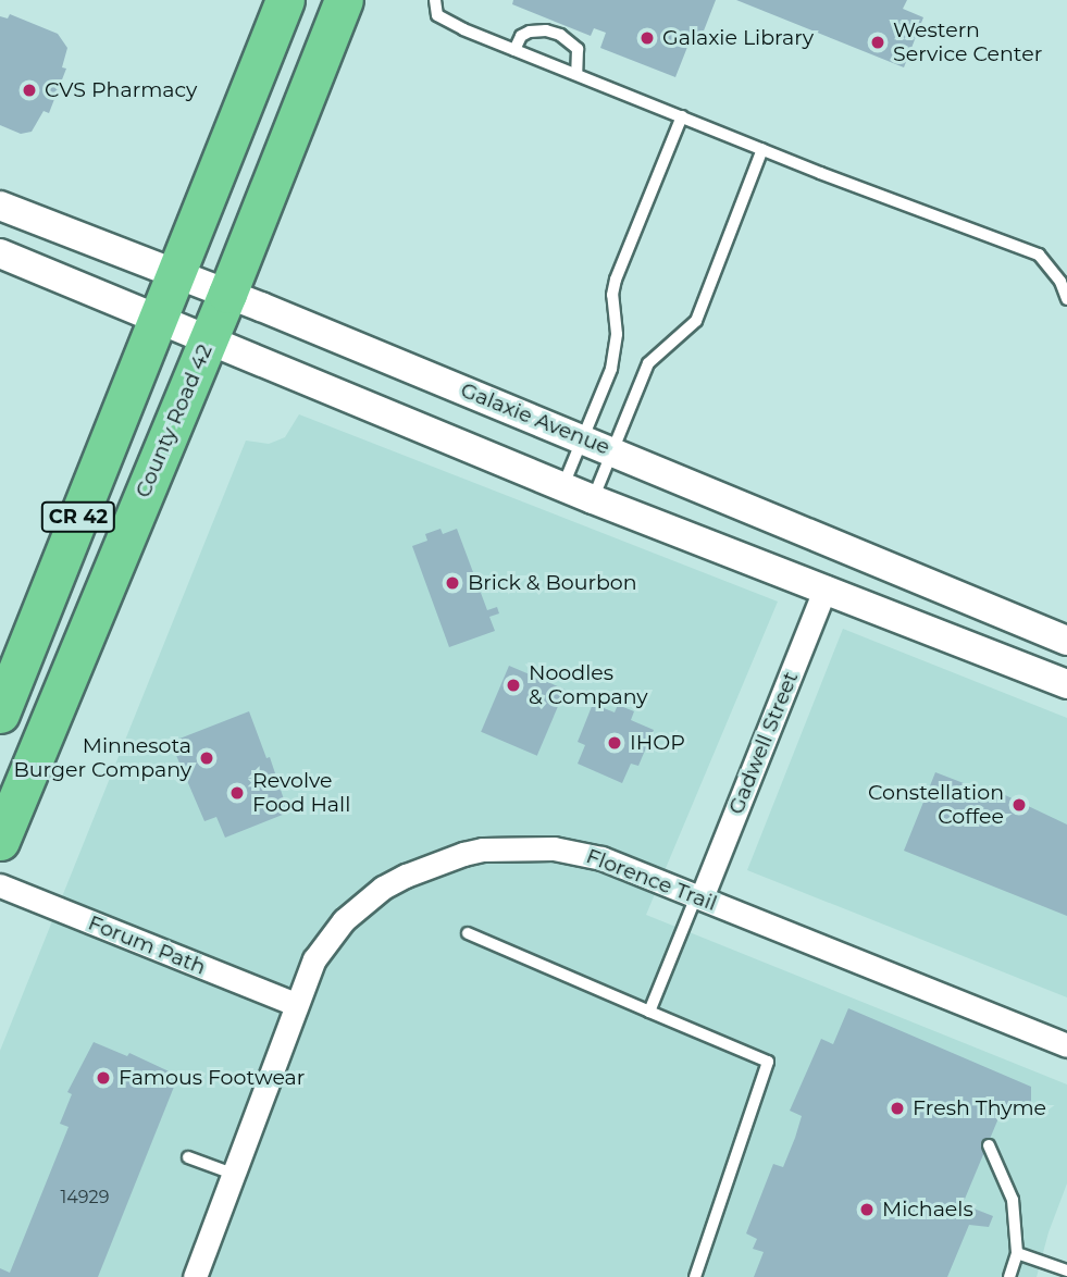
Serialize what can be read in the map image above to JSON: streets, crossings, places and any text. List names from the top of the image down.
{
  "streets": {
    "highway": ["County Road 42", "CR 42"],
    "street": [
      "Galaxie Avenue",
      "Gadwell Street",
      "Florence Trail",
      "Forum Path"
    ]
  },
  "crossings": [
    ["Galaxie Avenue", "County Road 42"],
    ["Galaxie Avenue", "CR 42"],
    ["Gadwell Street", "Florence Trail"],
    ["Florence Trail", "Forum Path"]
  ],
  "places": [
    "Galaxie Library",
    "Western Service Center",
    "CVS Pharmacy",
    "Brick & Bourbon",
    "Noodles & Company",
    "IHOP",
    "Minnesota Burger Company",
    "Revolve Food Hall",
    "Constellation Coffee",
    "Famous Footwear",
    "Fresh Thyme",
    "Michaels"
  ],
  "house_numbers": ["14929"]
}
